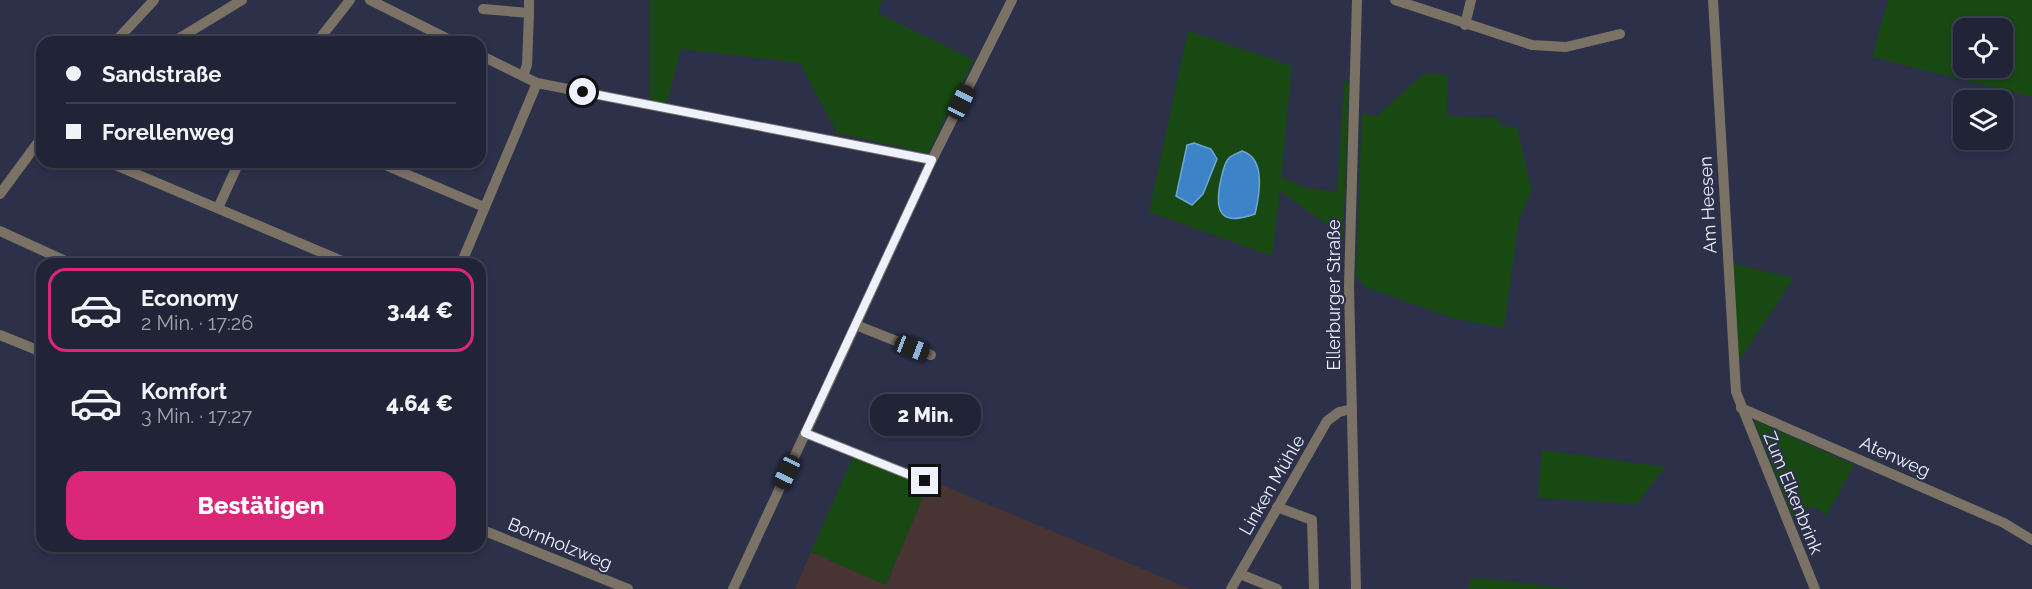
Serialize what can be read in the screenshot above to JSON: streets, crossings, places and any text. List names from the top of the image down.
{
  "streets": {
    "street": [
      "Am Heesen",
      "Ellerburger Straße",
      "Atenweg",
      "Linken Mühle",
      "Zum Elkenbrink",
      "Bornholzweg"
    ]
  },
  "crossings": [
    ["Am Heesen", "Atenweg"],
    ["Am Heesen", "Zum Elkenbrink"],
    ["Ellerburger Straße", "Linken Mühle"],
    ["Atenweg", "Zum Elkenbrink"]
  ],
  "page": {
    "banner": ["Sandstraße", "Forellenweg"],
    "list": [
      {
        "name": "Economy",
        "note": "2 Min. · 17:26",
        "value": "3.44 €"
      },
      {
        "name": "Komfort",
        "note": "3 Min. · 17:27",
        "value": "4.64 €"
      }
    ],
    "bubble": "2 Min.",
    "buttons": "Bestätigen"
  }
}
